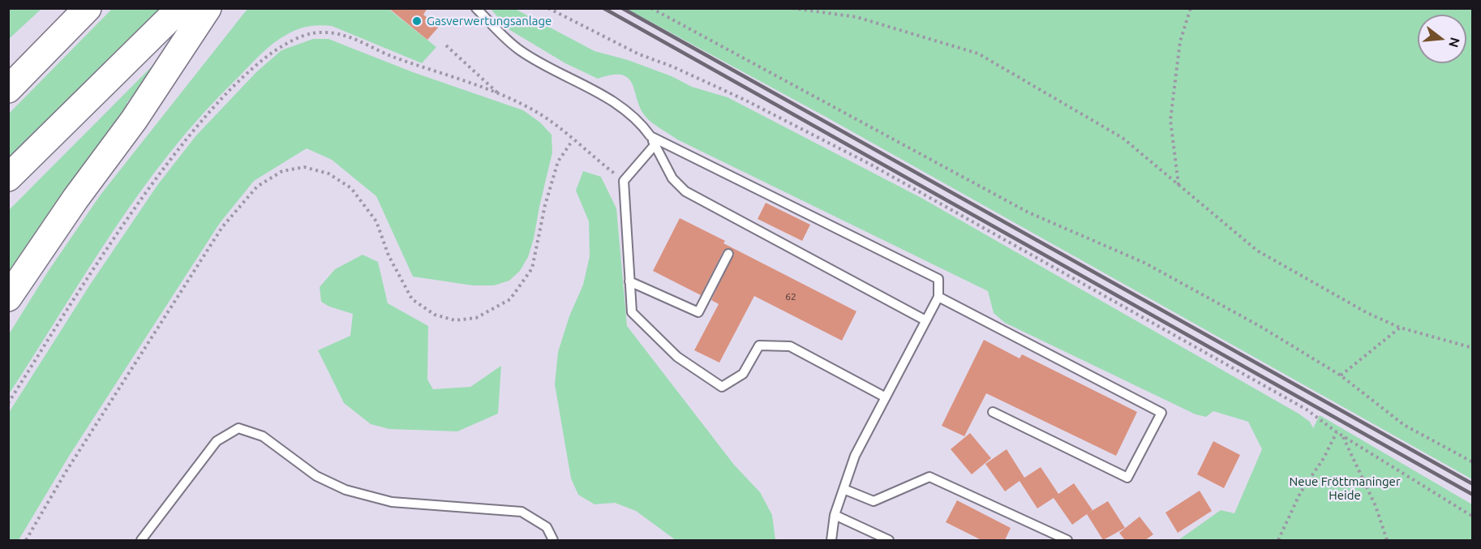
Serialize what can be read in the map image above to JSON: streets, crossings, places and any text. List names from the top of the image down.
{
  "parks": ["Neue Fröttmaninger Heide"],
  "places": ["Gasverwertungsanlage"],
  "house_numbers": ["62"],
  "north": "right"
}
